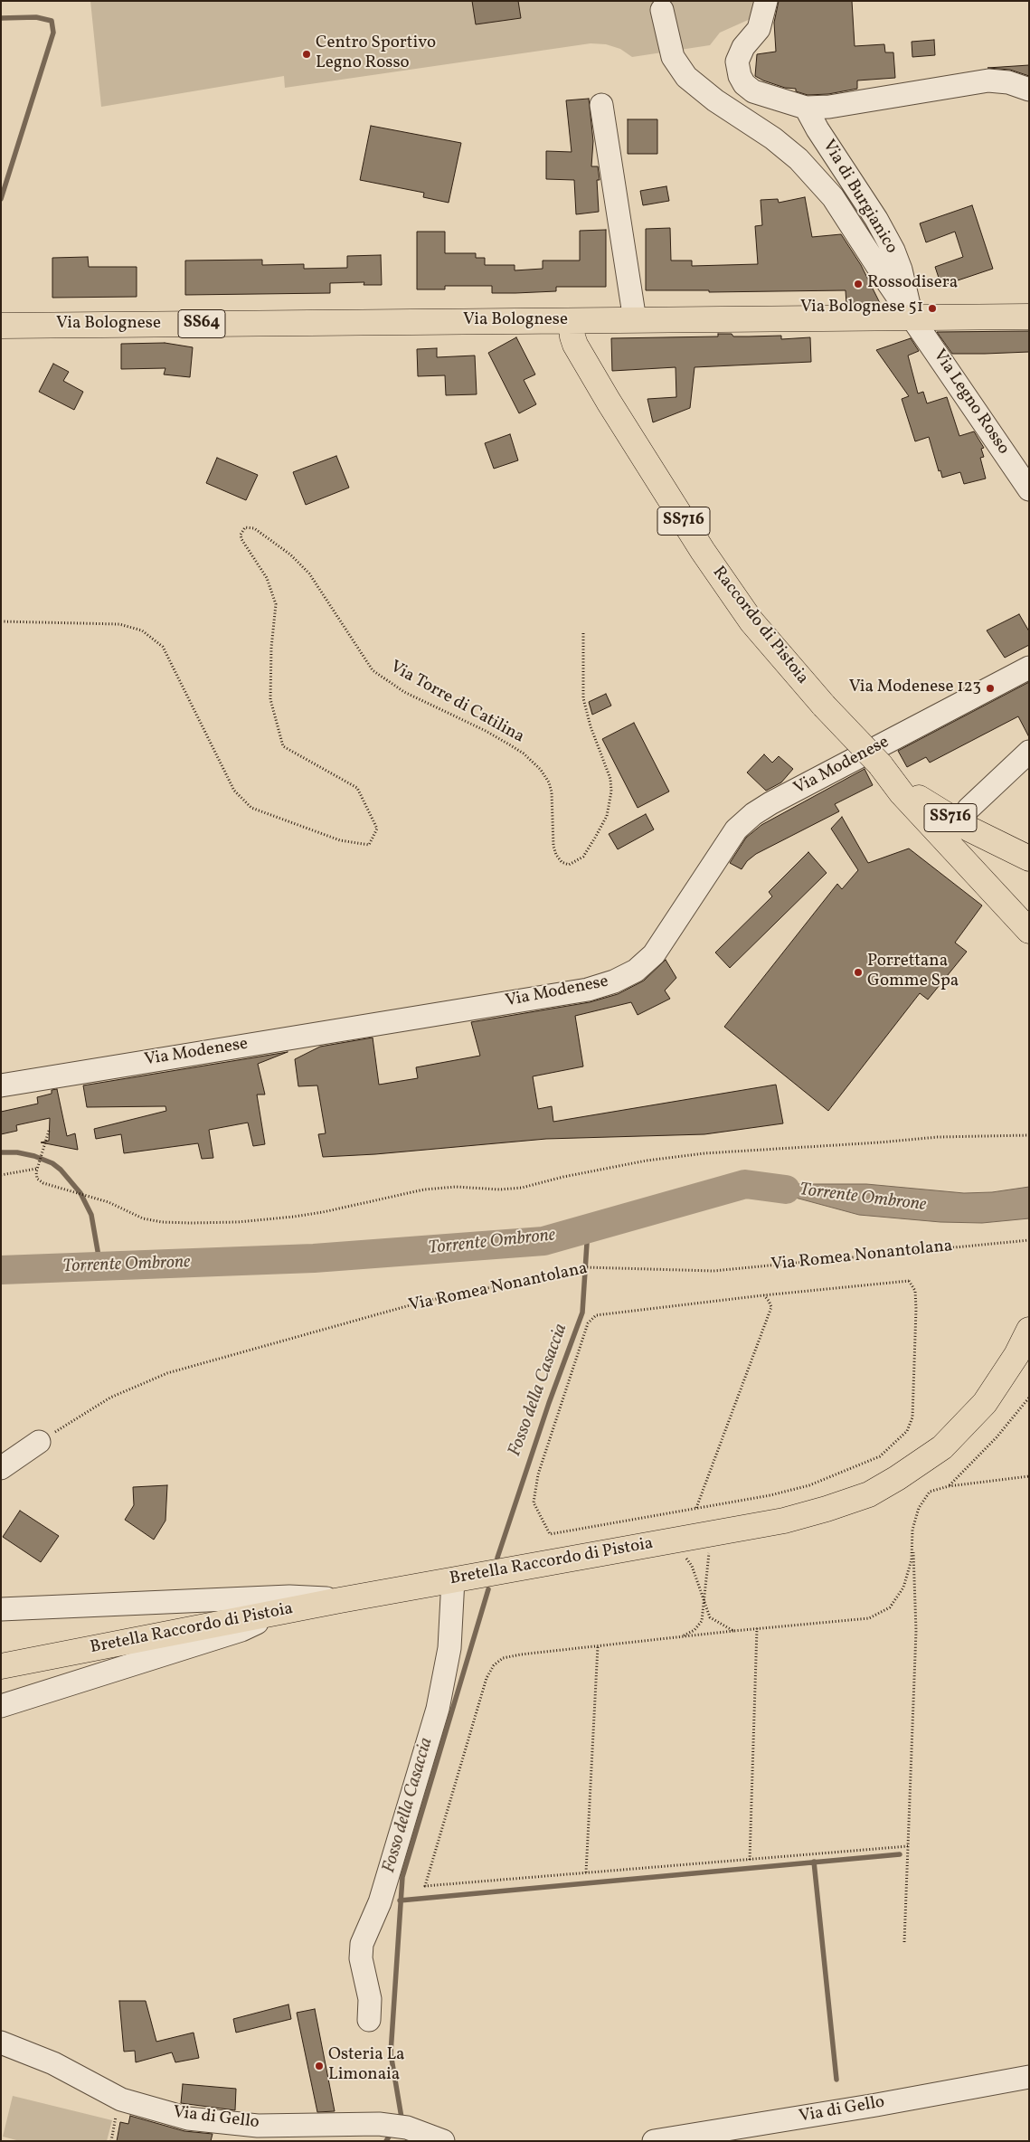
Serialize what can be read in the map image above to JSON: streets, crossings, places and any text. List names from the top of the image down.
{
  "streets": {
    "main road": [
      "Via Bolognese",
      "SS64",
      "SS716",
      "Raccordo di Pistoia",
      "Bretella Raccordo di Pistoia"
    ],
    "street": [
      "Via di Burgianico",
      "Via Legno Rosso",
      "Via Modenese",
      "Via di Gello"
    ],
    "path": ["Via Torre di Catilina", "Via Romea Nonantolana"]
  },
  "crossings": [
    ["Via di Burgianico", "Via Bolognese"],
    ["Via di Burgianico", "Via Legno Rosso"],
    ["Via Bolognese", "Via Legno Rosso"],
    ["Via Bolognese", "Raccordo di Pistoia"]
  ],
  "water": ["Torrente Ombrone", "Fosso della Casaccia"],
  "places": [
    "Centro Sportivo Legno Rosso",
    "Rossodisera",
    "Via Bolognese 51",
    "Via Modenese 123",
    "Porrettana Gomme Spa",
    "Osteria La Limonaia"
  ]
}
